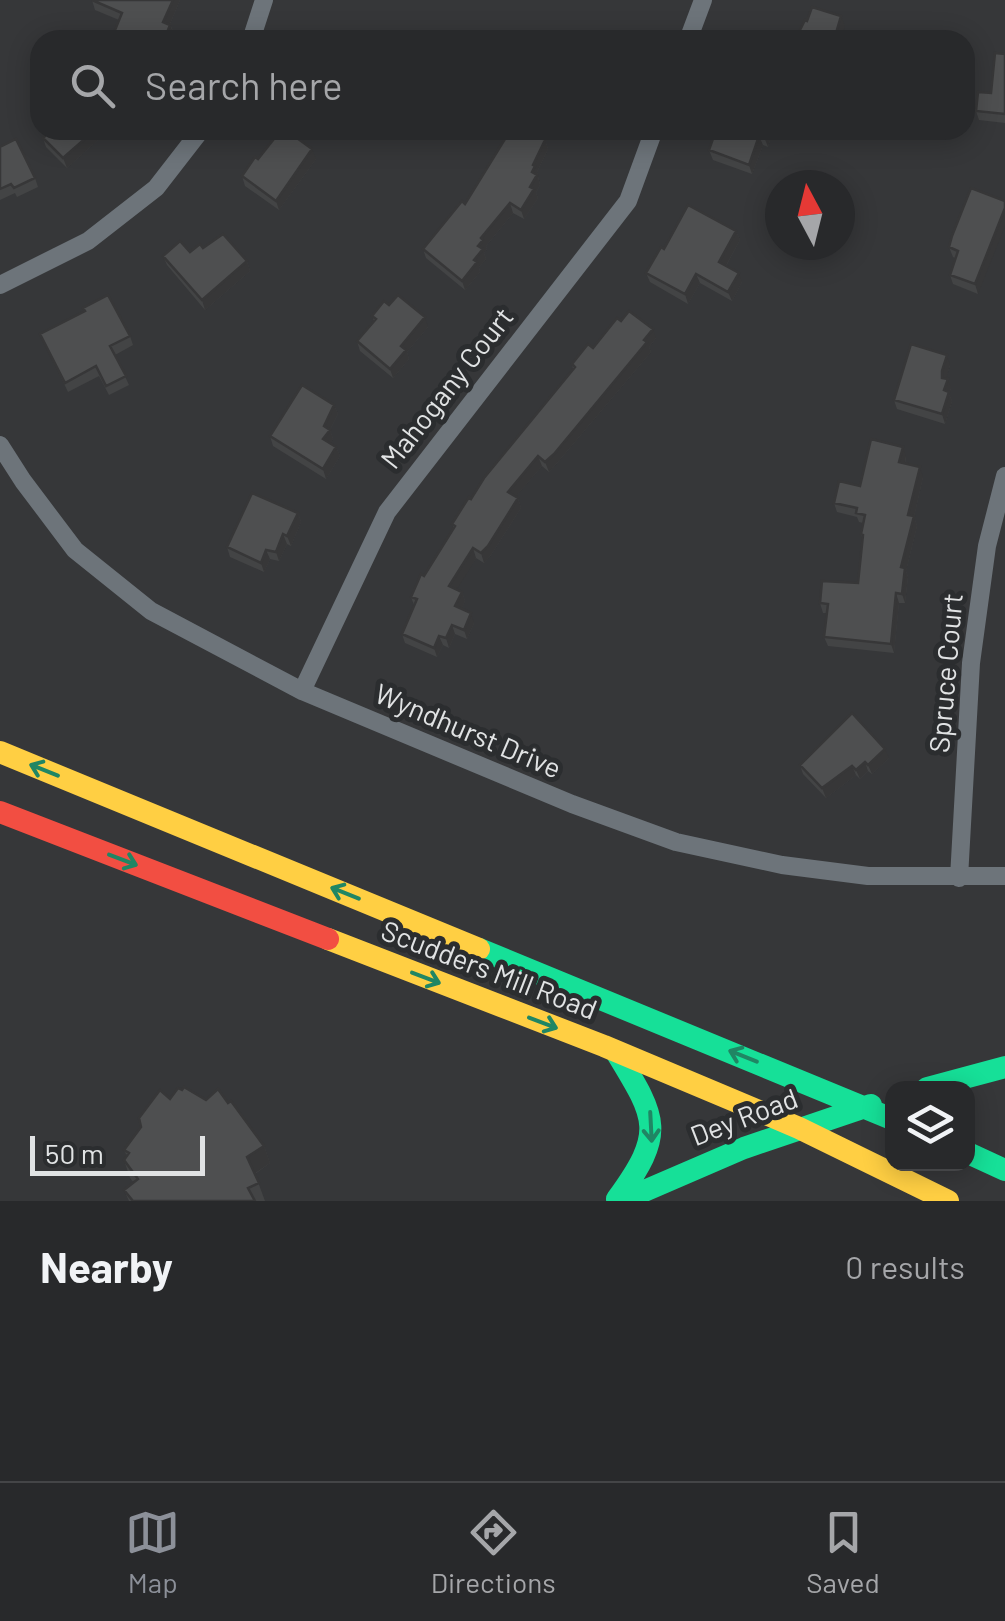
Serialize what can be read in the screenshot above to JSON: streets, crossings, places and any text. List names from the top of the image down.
{
  "streets": {
    "main road": ["Scudders Mill Road", "Dey Road"],
    "street": ["Mahogany Court", "Spruce Court", "Wyndhurst Drive"]
  },
  "crossings": [
    ["Mahogany Court", "Wyndhurst Drive"],
    ["Spruce Court", "Wyndhurst Drive"],
    ["Scudders Mill Road", "Dey Road"]
  ],
  "scale_bar": "50 m",
  "north": "top",
  "page": {
    "search": "Search here",
    "scale": "50 m",
    "heading": ["Nearby", "0 results"],
    "nav": ["Map", "Directions", "Saved"]
  }
}
